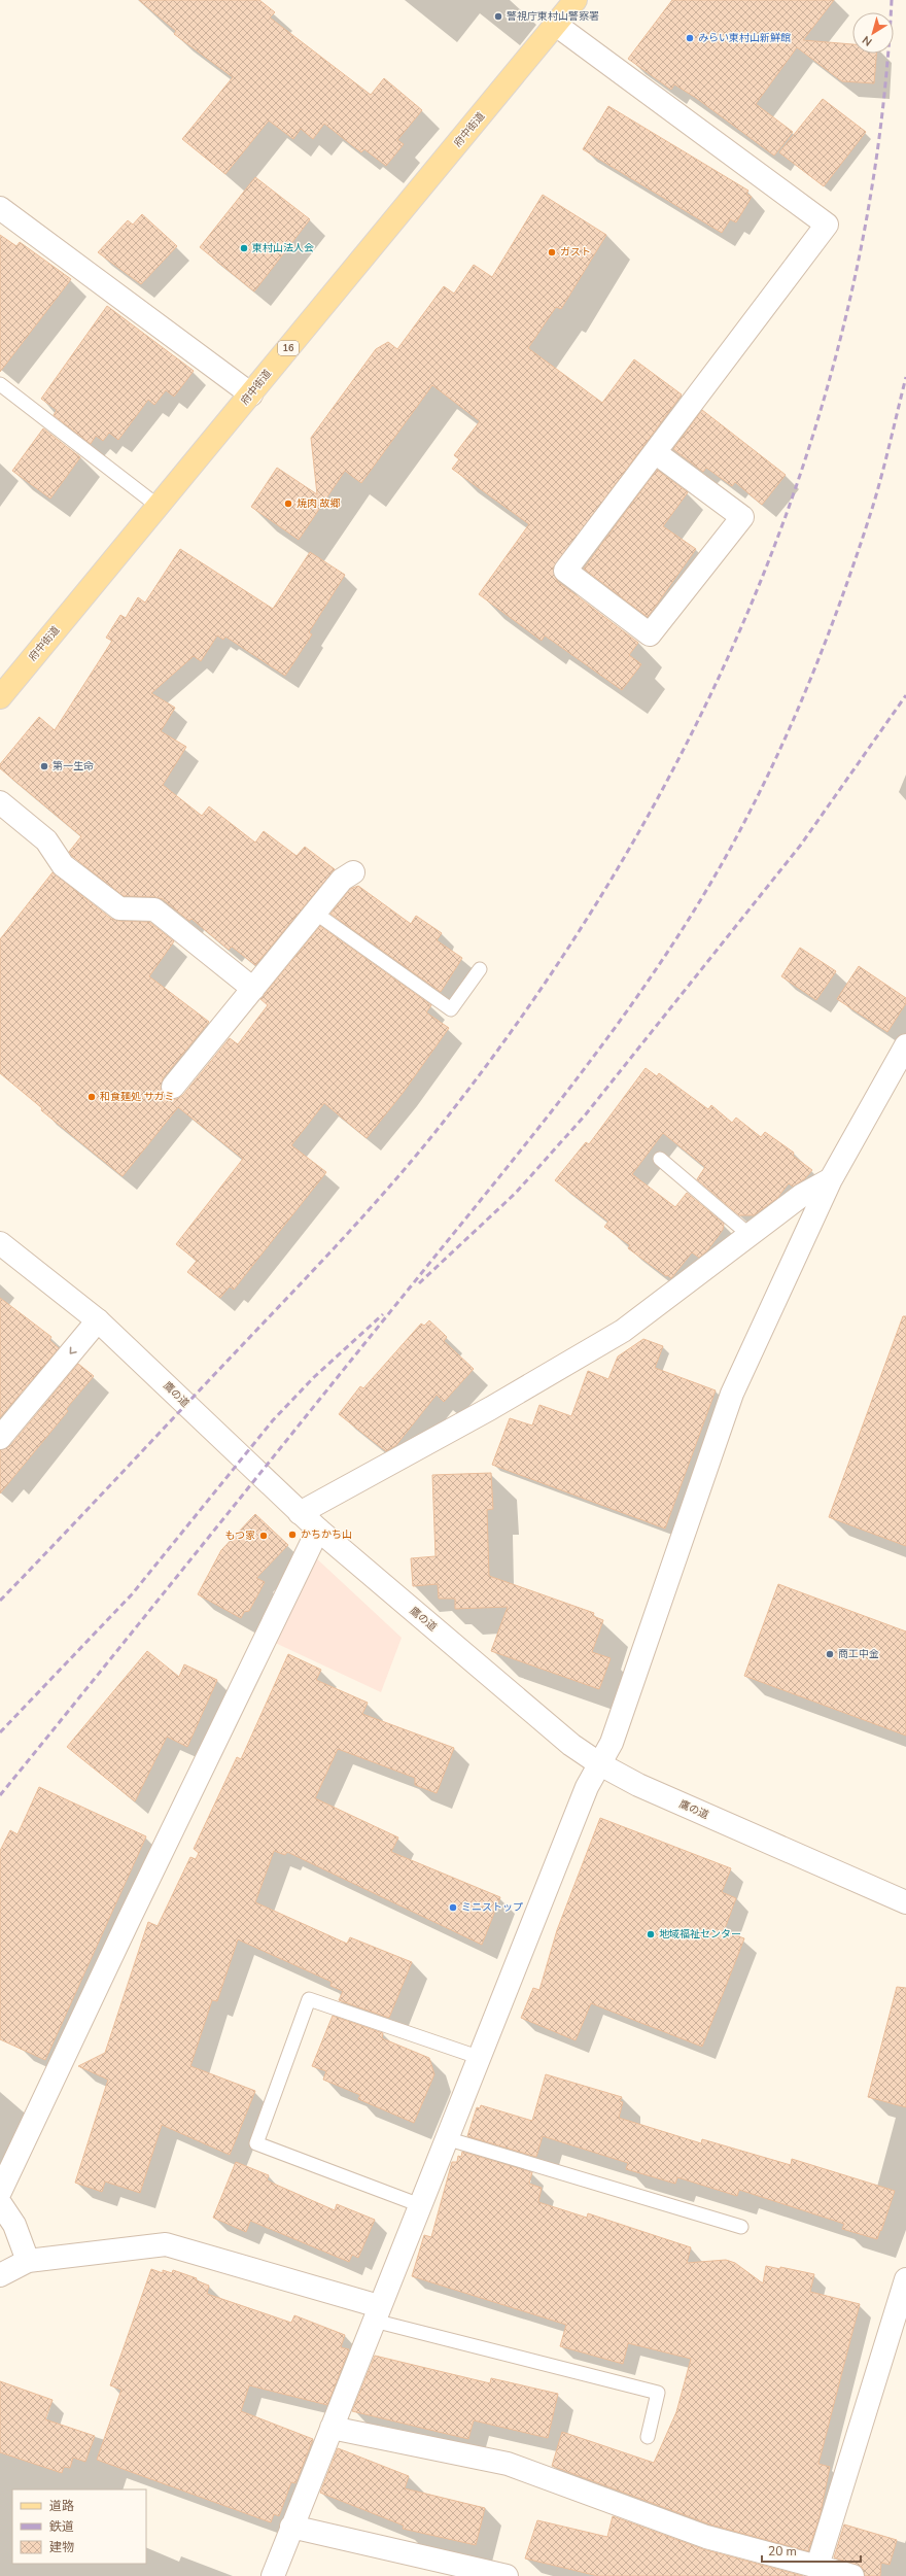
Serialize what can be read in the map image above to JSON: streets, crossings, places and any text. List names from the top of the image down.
{
  "streets": {
    "main road": ["府中街道", "16"],
    "street": ["鷹の道"]
  },
  "places": [
    "警視庁東村山警察署",
    "みらい東村山新鮮館",
    "東村山法人会",
    "ガスト",
    "焼肉 故郷",
    "第一生命",
    "和食麺処 サガミ",
    "かちかち山",
    "もつ家",
    "商工中金",
    "ミニストップ",
    "地域福祉センター"
  ],
  "legend": ["道路", "鉄道", "建物"],
  "scale_bar": "20 m",
  "north": "bottom left"
}
